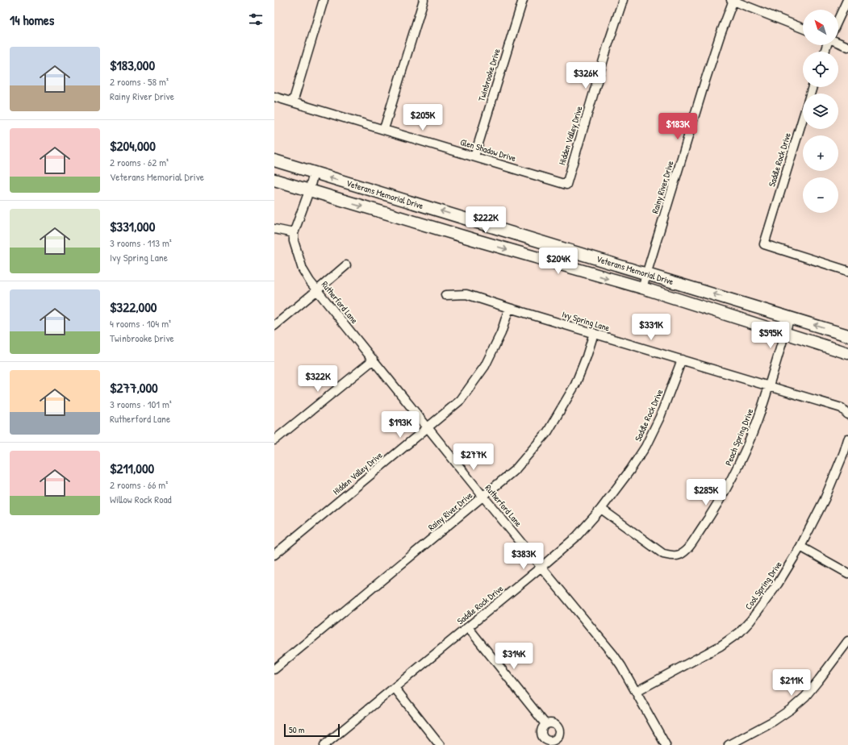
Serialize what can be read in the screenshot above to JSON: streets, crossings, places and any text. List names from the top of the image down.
{
  "streets": {
    "main road": ["Veterans Memorial Drive"],
    "street": [
      "Twinbrooke Drive",
      "Hidden Valley Drive",
      "Glen Shadow Drive",
      "Saddle Rock Drive",
      "Rainy River Drive",
      "Rutherford Lane",
      "Ivy Spring Lane",
      "Peach Spring Drive",
      "Cool Spring Drive"
    ]
  },
  "crossings": [
    ["Twinbrooke Drive", "Glen Shadow Drive"],
    ["Hidden Valley Drive", "Glen Shadow Drive"],
    ["Hidden Valley Drive", "Rutherford Lane"],
    ["Hidden Valley Drive", "Ivy Spring Lane"],
    ["Saddle Rock Drive", "Rutherford Lane"],
    ["Saddle Rock Drive", "Ivy Spring Lane"],
    ["Saddle Rock Drive", "Peach Spring Drive"],
    ["Rainy River Drive", "Veterans Memorial Drive"],
    ["Rainy River Drive", "Rutherford Lane"],
    ["Rainy River Drive", "Ivy Spring Lane"],
    ["Veterans Memorial Drive", "Rutherford Lane"],
    ["Veterans Memorial Drive", "Peach Spring Drive"],
    ["Rutherford Lane", "Cool Spring Drive"],
    ["Ivy Spring Lane", "Peach Spring Drive"]
  ],
  "scale_bar": "50 m",
  "north": "top left",
  "page": {
    "heading": "14 homes",
    "map_buttons": ["+", "−"],
    "list": [
      {
        "name": "$183,000",
        "note": "2 rooms · 58 m² · Rainy River Drive"
      },
      {
        "name": "$204,000",
        "note": "2 rooms · 62 m² · Veterans Memorial Drive"
      },
      {
        "name": "$331,000",
        "note": "3 rooms · 113 m² · Ivy Spring Lane"
      },
      {
        "name": "$322,000",
        "note": "4 rooms · 104 m² · Twinbrooke Drive"
      },
      {
        "name": "$277,000",
        "note": "3 rooms · 101 m² · Rutherford Lane"
      },
      {
        "name": "$211,000",
        "note": "2 rooms · 66 m² · Willow Rock Road"
      }
    ],
    "price": [
      "$326K",
      "$205K",
      "$183K",
      "$222K",
      "$204K",
      "$331K",
      "$595K",
      "$322K",
      "$193K",
      "$277K",
      "$285K",
      "$383K",
      "$314K",
      "$211K"
    ],
    "scale": "50 m"
  }
}
